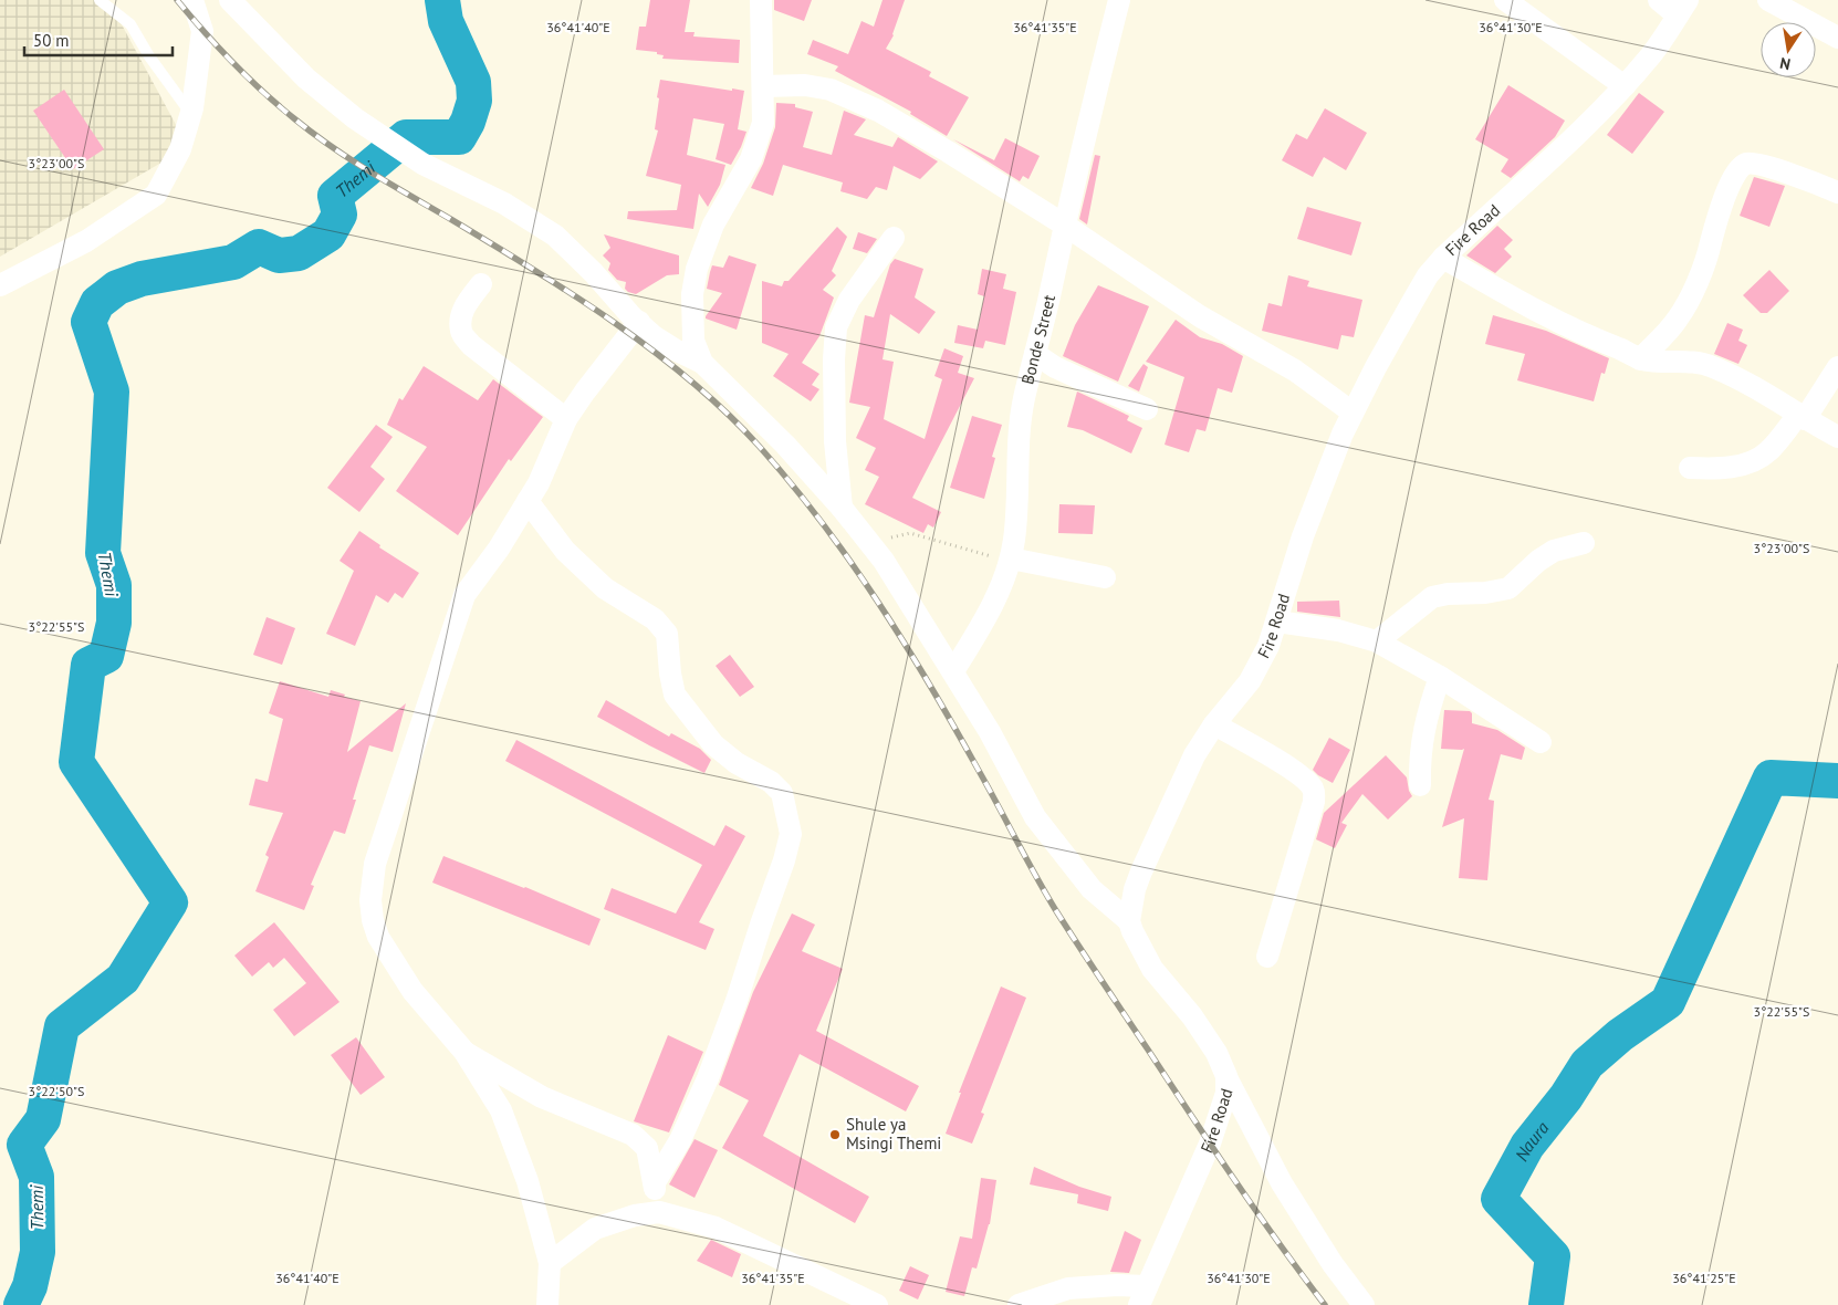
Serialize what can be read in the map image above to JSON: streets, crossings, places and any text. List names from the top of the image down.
{
  "streets": {
    "street": ["Fire Road", "Bonde Street"]
  },
  "water": ["Themi", "Naura"],
  "places": ["Shule ya Msingi Themi"],
  "scale_bar": "50 m",
  "north": "bottom",
  "coordinates": [
    "36°41'40\"E",
    "36°41'35\"E",
    "36°41'30\"E",
    "3°23'00\"S",
    "3°22'55\"S",
    "3°22'50\"S",
    "36°41'25\"E"
  ]
}
